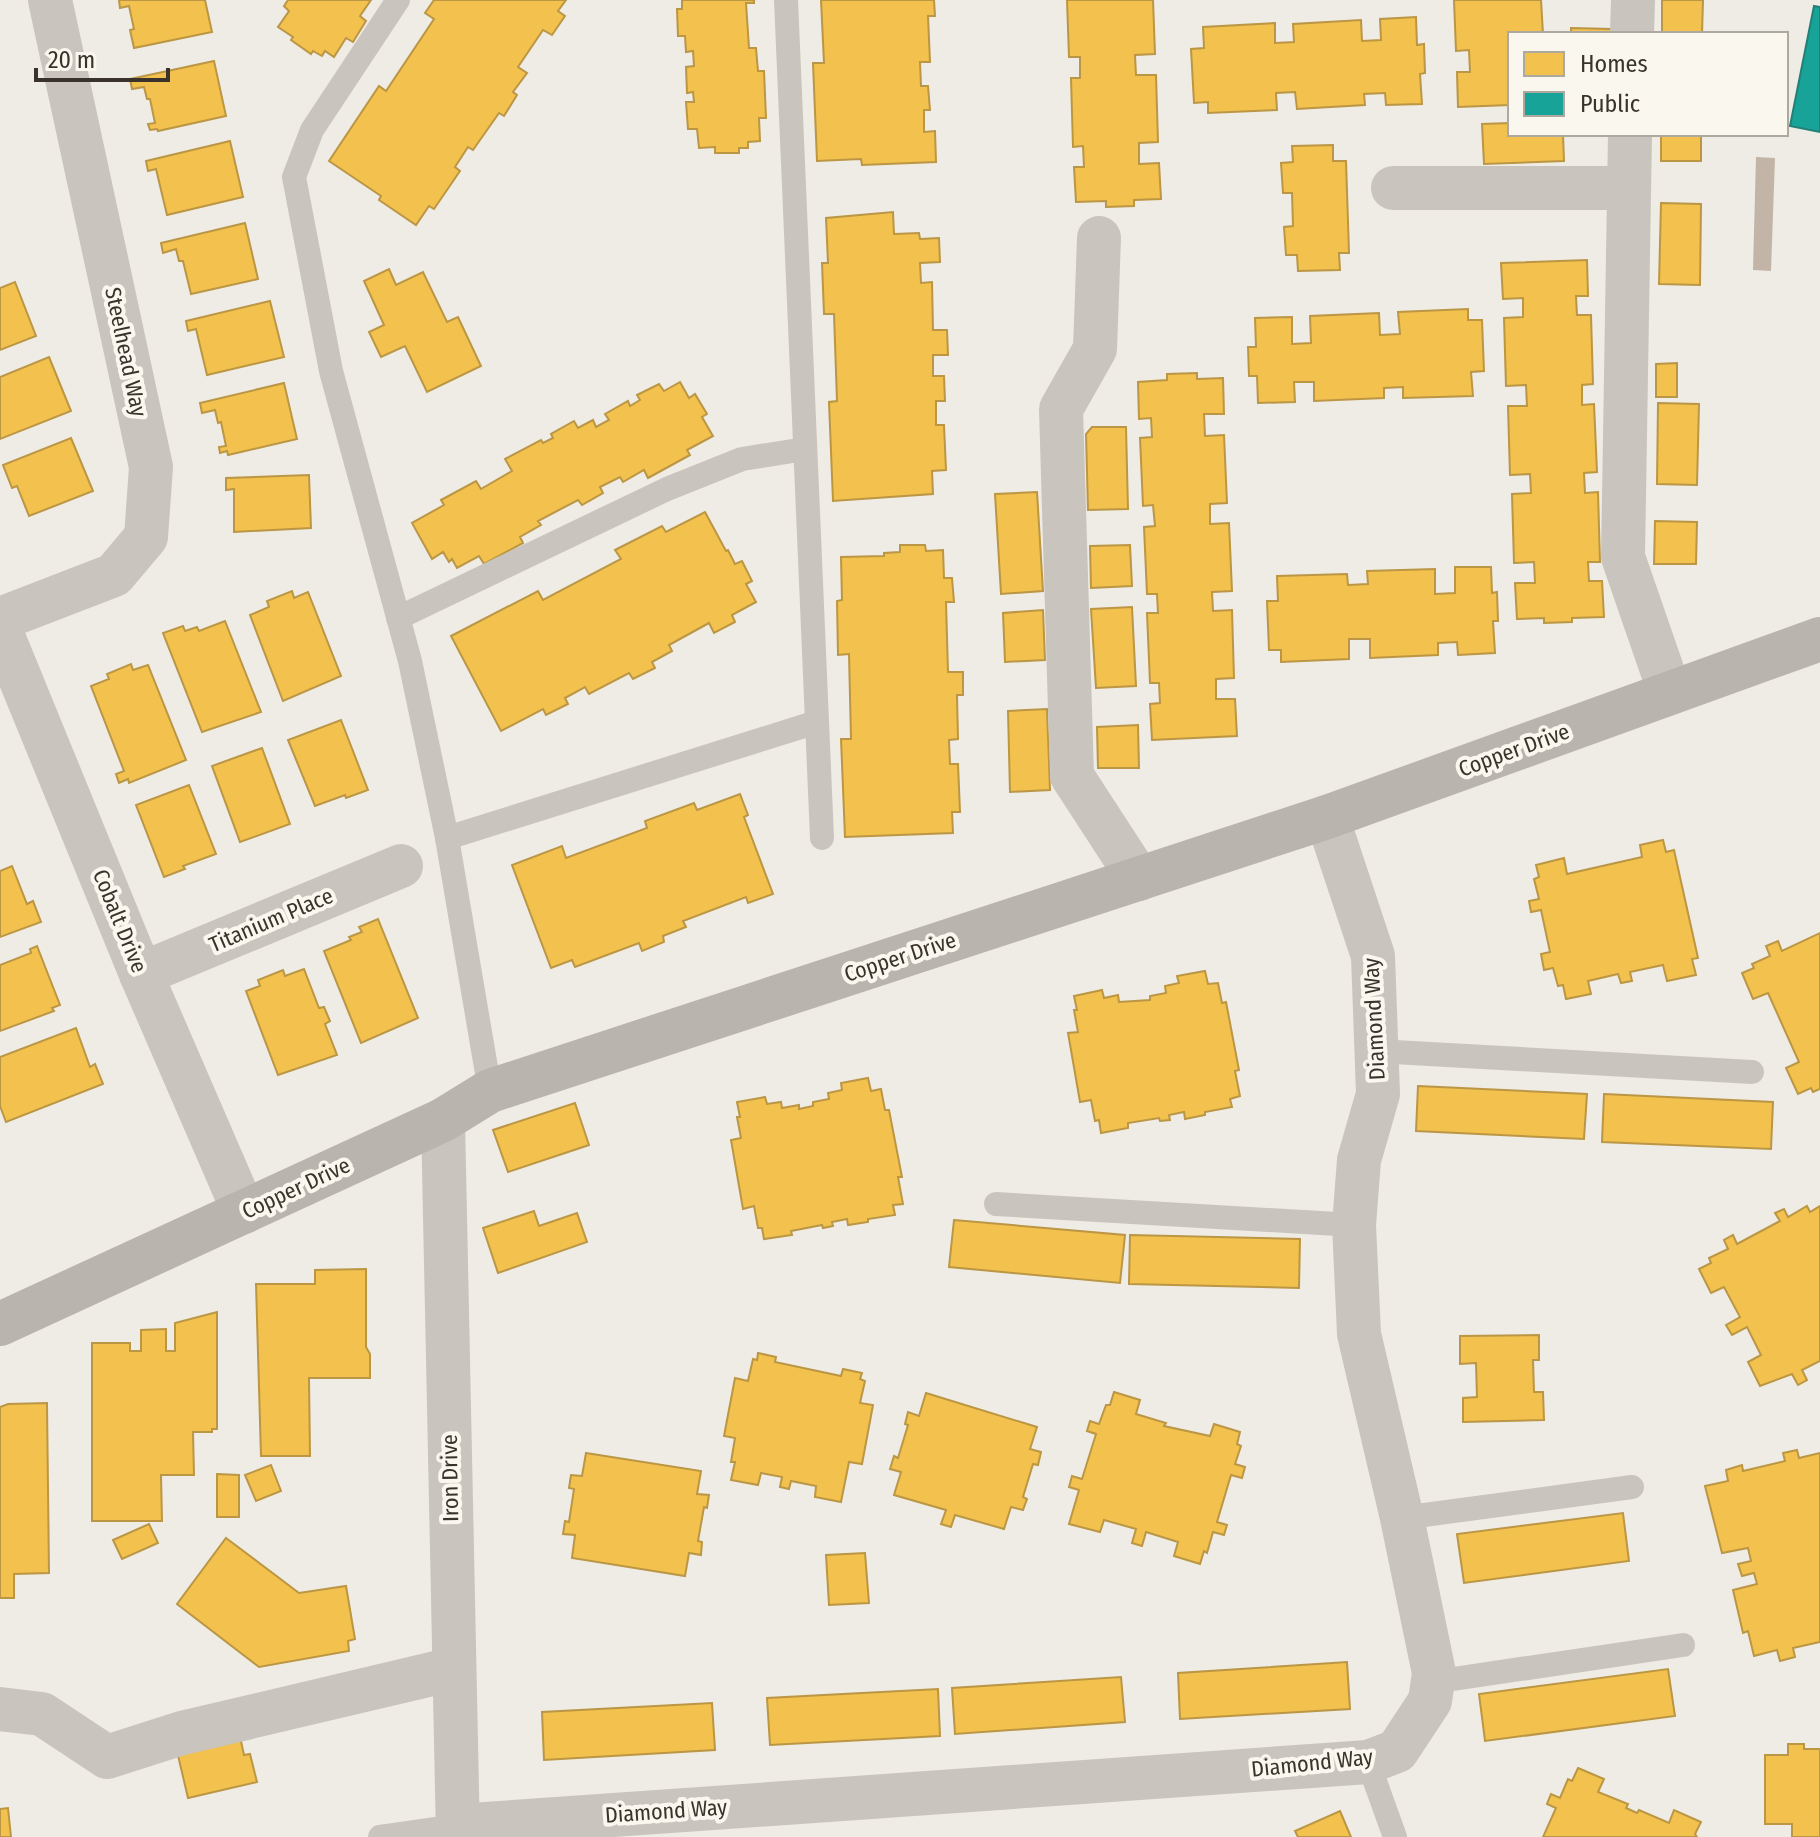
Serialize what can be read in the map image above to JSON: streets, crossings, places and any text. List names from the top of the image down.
{
  "streets": {
    "street": [
      "Steelhead Way",
      "Copper Drive",
      "Titanium Place",
      "Cobalt Drive",
      "Diamond Way",
      "Iron Drive"
    ]
  },
  "crossings": [
    ["Copper Drive", "Cobalt Drive"],
    ["Copper Drive", "Diamond Way"],
    ["Copper Drive", "Iron Drive"],
    ["Titanium Place", "Cobalt Drive"],
    ["Diamond Way", "Iron Drive"]
  ],
  "legend": ["Homes", "Public"],
  "scale_bar": "20 m"
}
